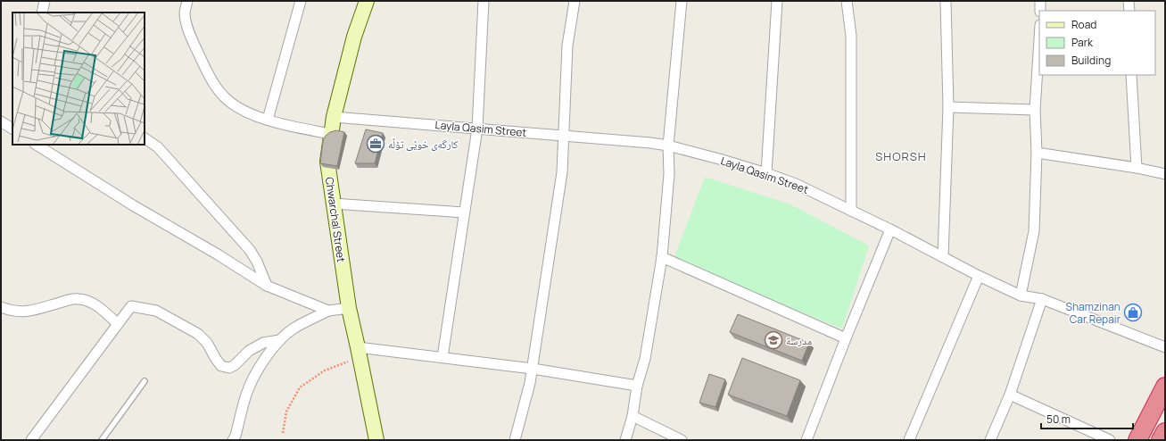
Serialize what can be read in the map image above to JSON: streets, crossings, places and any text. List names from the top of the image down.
{
  "streets": {
    "main road": ["Chwarchal Street"],
    "street": ["Layla Qasim Street"]
  },
  "crossings": [
    ["Layla Qasim Street", "Chwarchal Street"]
  ],
  "districts": ["SHORSH"],
  "places": {
    "office": ["کارگەی خوێی تۆڵە"],
    "shop": ["Shamzinan Car Repair"],
    "school or university": ["مدرسة"]
  },
  "legend": ["Road", "Park", "Building"],
  "scale_bar": "50 m"
}
